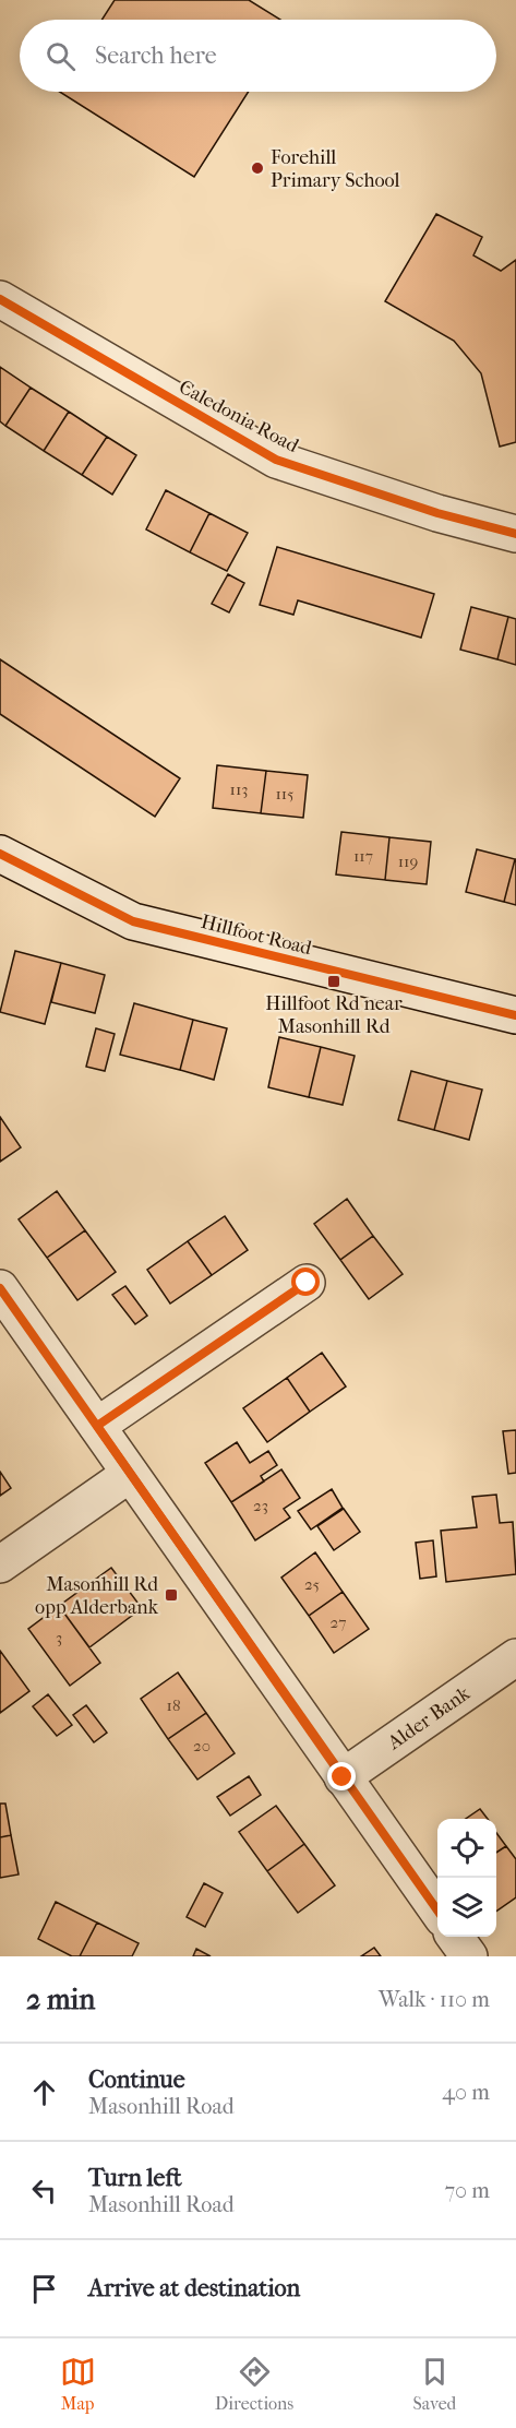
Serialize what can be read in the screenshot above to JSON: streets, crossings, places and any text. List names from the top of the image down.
{
  "streets": {
    "street": ["Caledonia Road", "Hillfoot Road", "Alder Bank"]
  },
  "places": {
    "other": ["Forehill Primary School"],
    "transit": ["Hillfoot Rd near Masonhill Rd", "Masonhill Rd opp Alderbank"]
  },
  "house_numbers": [
    "113",
    "115",
    "117",
    "119",
    "23",
    "25",
    "27",
    "3",
    "18",
    "20"
  ],
  "page": {
    "search": "Search here",
    "heading": ["2 min", "Walk · 110 m"],
    "list": [
      ["Continue", "Masonhill Road", "40 m"],
      ["Turn left", "Masonhill Road", "70 m"],
      "Arrive at destination"
    ],
    "nav": ["Map", "Directions", "Saved"]
  }
}
